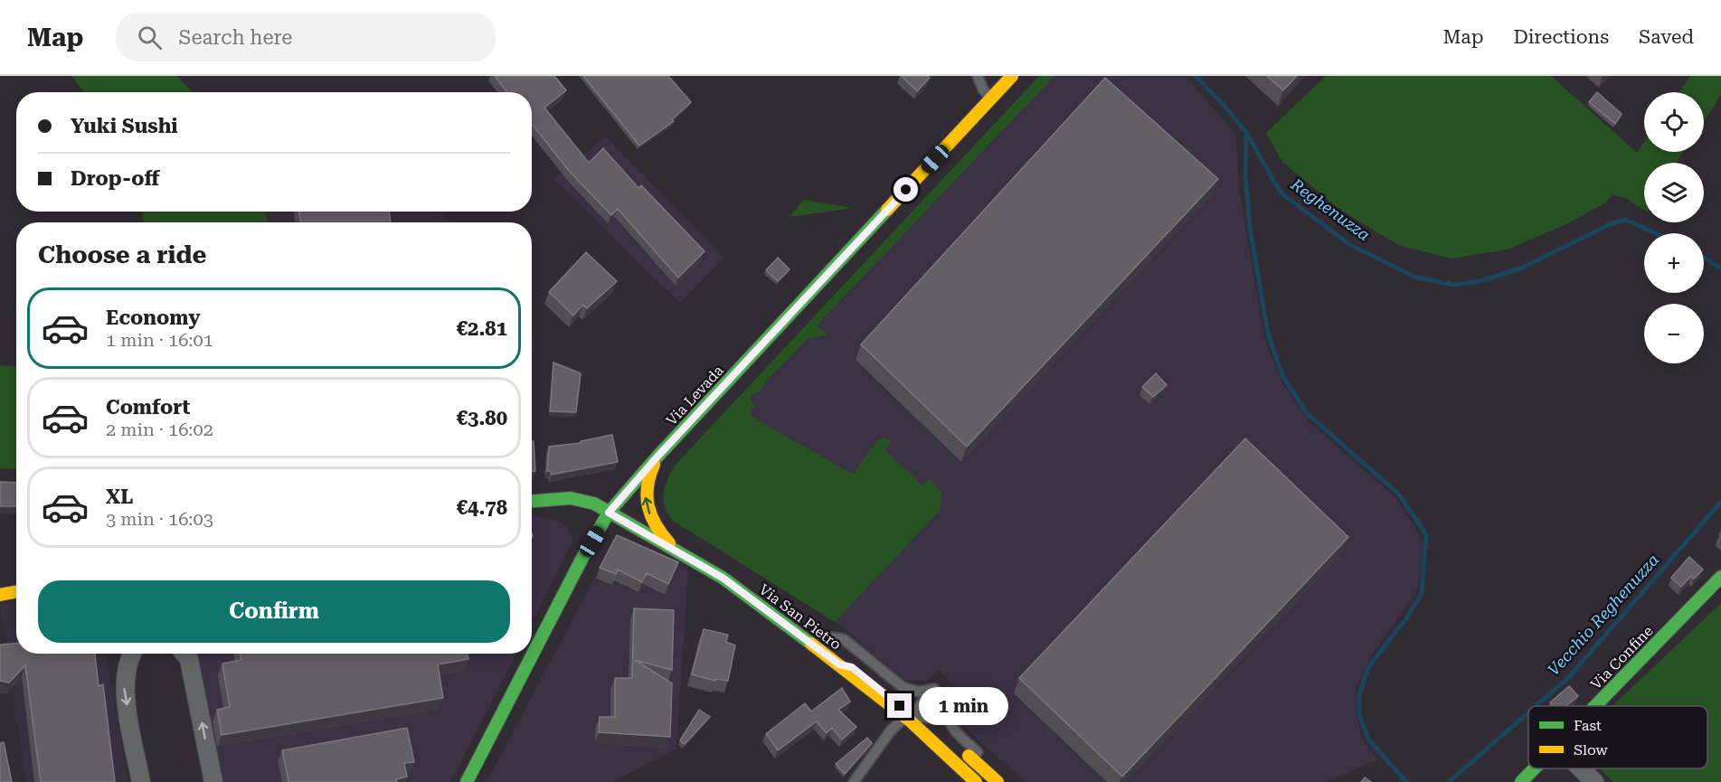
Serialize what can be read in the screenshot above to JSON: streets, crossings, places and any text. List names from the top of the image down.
{
  "streets": {
    "street": ["Via Levada", "Via San Pietro", "Via Confine"]
  },
  "crossings": [
    ["Via Levada", "Via San Pietro"]
  ],
  "water": ["Reghenuzza", "Vecchio Reghenuzza"],
  "legend": ["Fast", "Slow"],
  "page": {
    "header": "Map",
    "search": "Search here",
    "nav": ["Map", "Directions", "Saved"],
    "map_buttons": ["+", "−"],
    "banner": ["Yuki Sushi", "Drop-off"],
    "heading": "Choose a ride",
    "list": [
      {
        "name": "Economy",
        "note": "1 min · 16:01",
        "value": "€2.81"
      },
      {
        "name": "Comfort",
        "note": "2 min · 16:02",
        "value": "€3.80"
      },
      {
        "name": "XL",
        "note": "3 min · 16:03",
        "value": "€4.78"
      }
    ],
    "buttons": "Confirm",
    "bubble": "1 min"
  }
}
